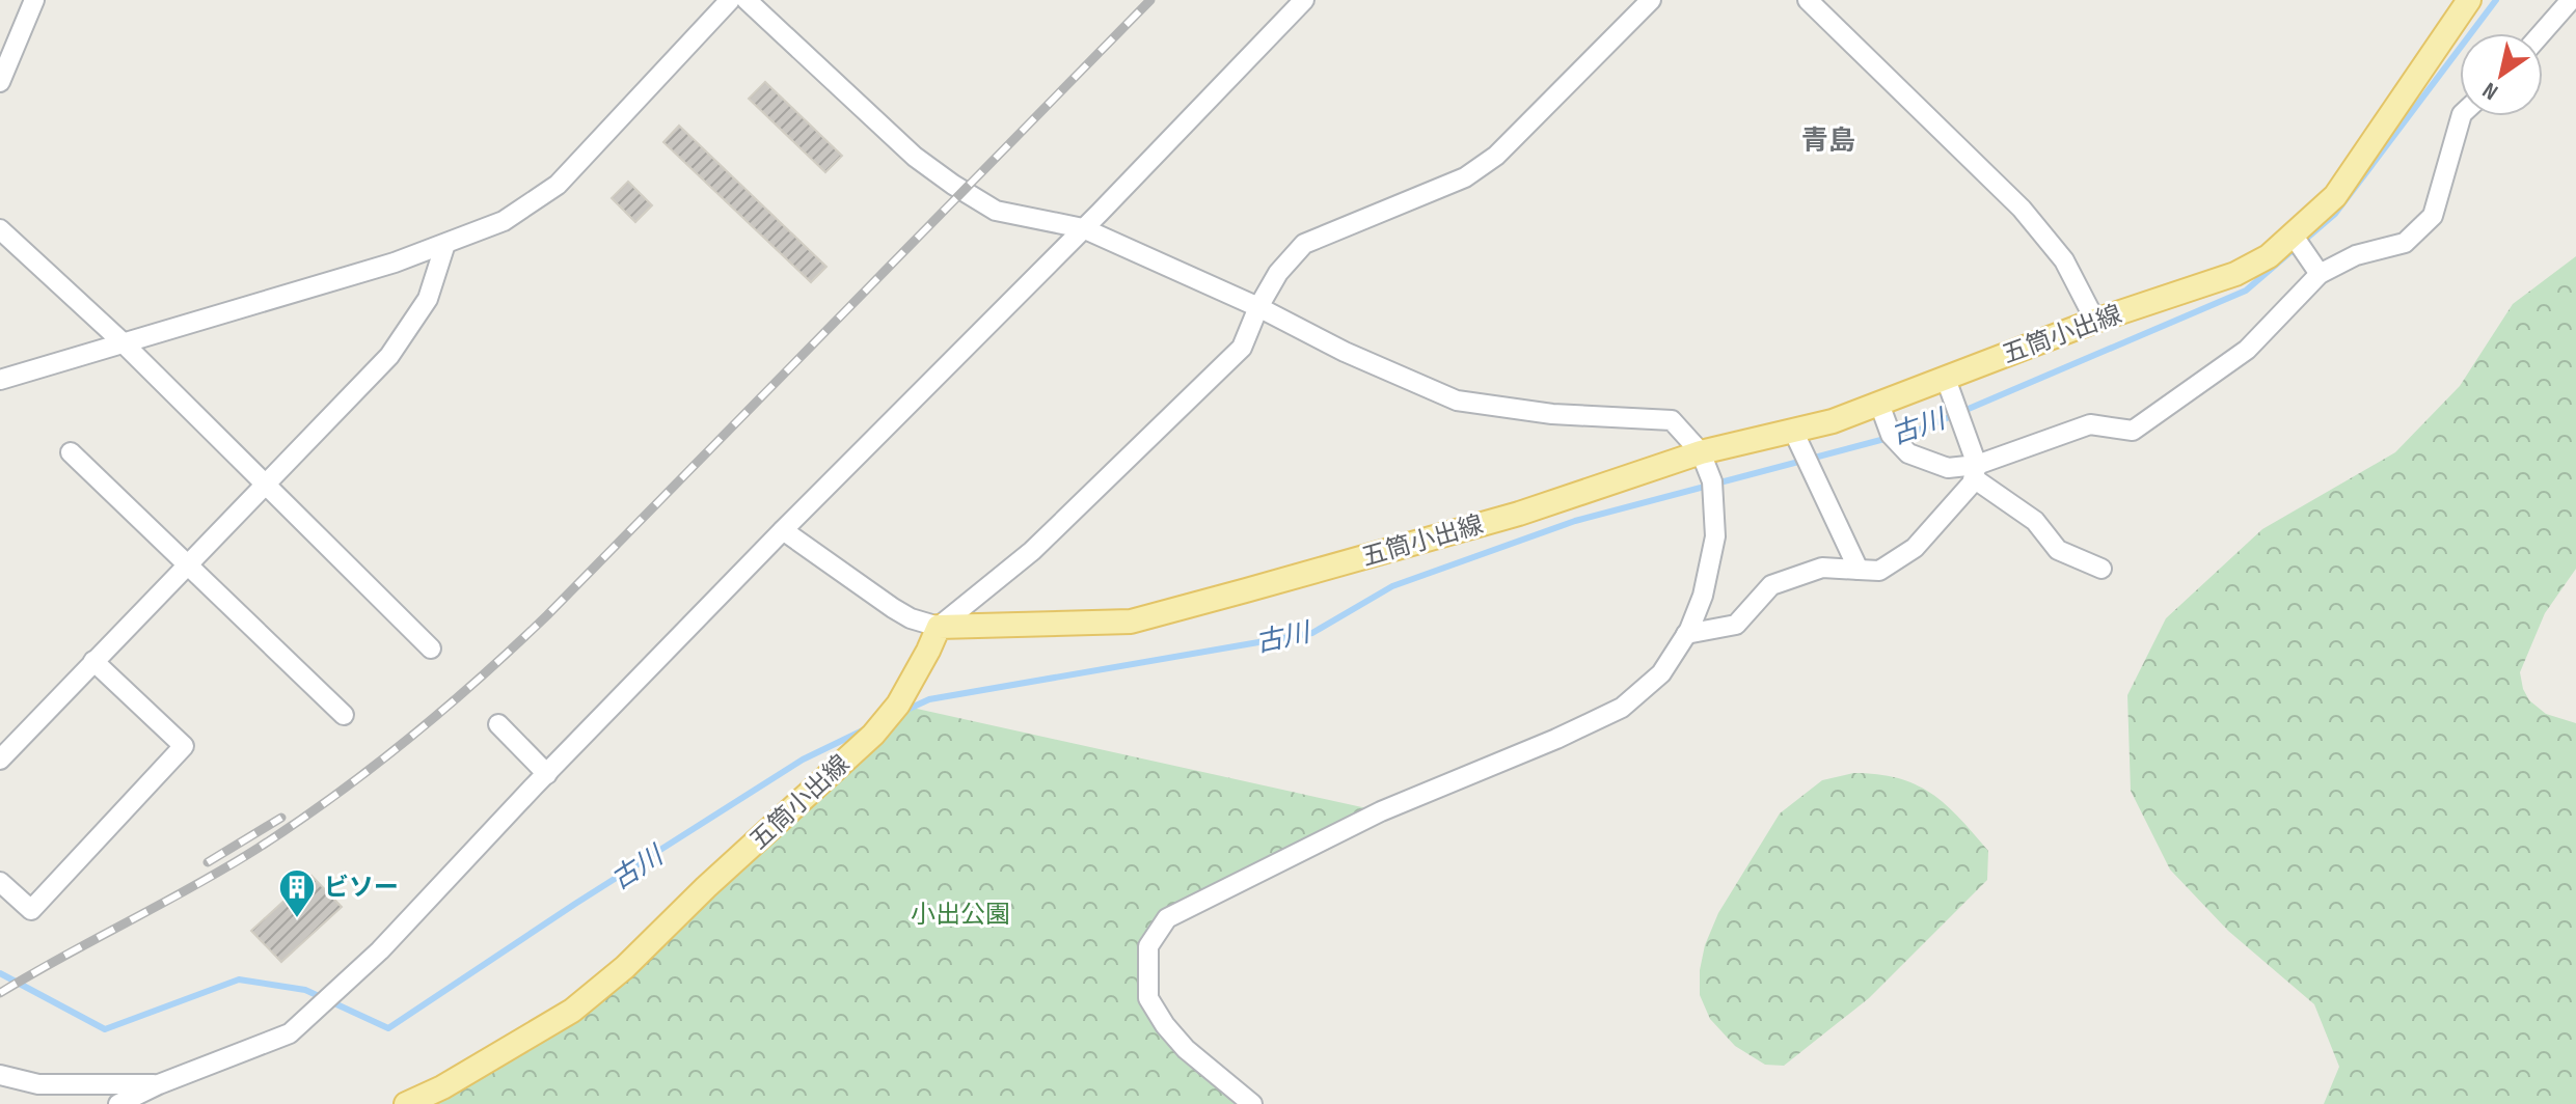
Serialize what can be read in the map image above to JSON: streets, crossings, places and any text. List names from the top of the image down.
{
  "streets": {
    "main road": ["五筒小出線"]
  },
  "districts": ["青島"],
  "water": ["古川"],
  "parks": ["小出公園"],
  "places": {
    "building": ["ビソー"]
  },
  "north": "bottom left"
}
